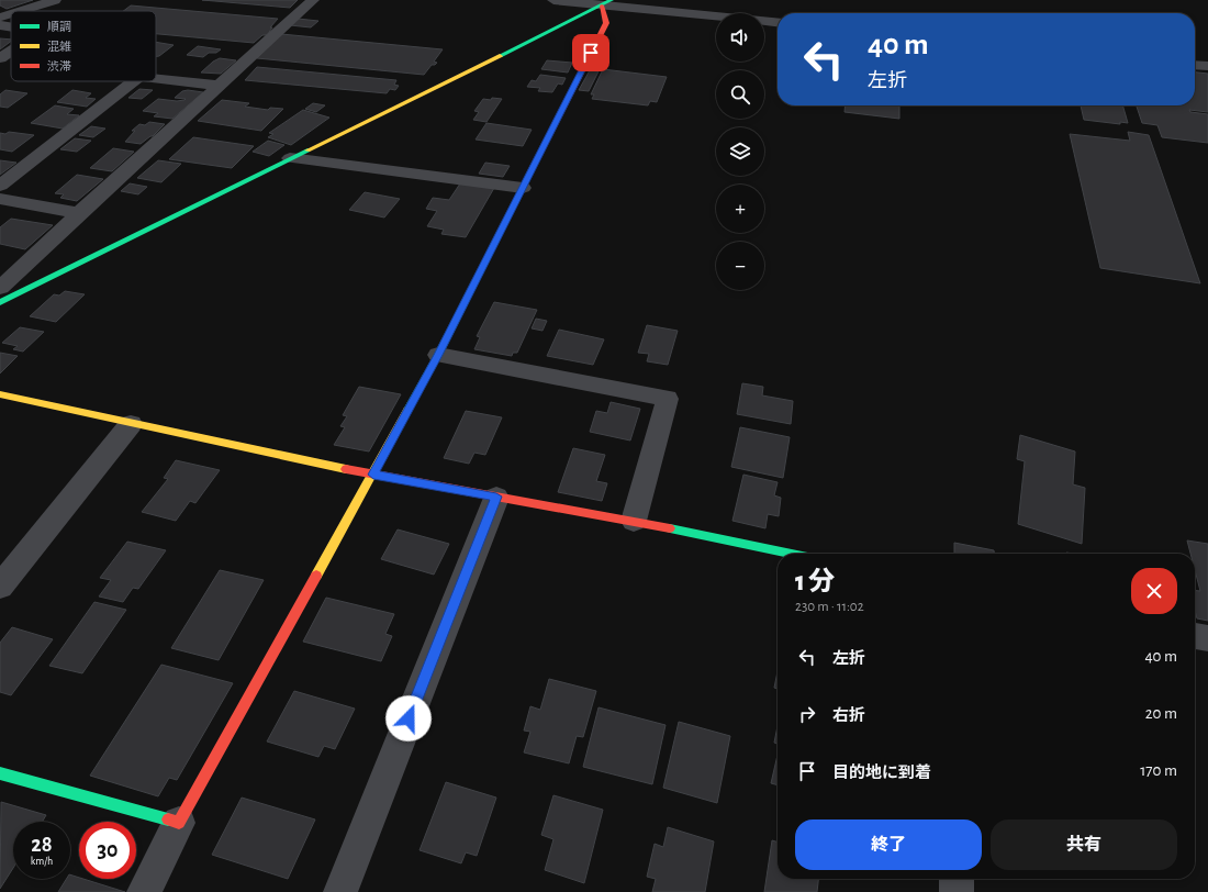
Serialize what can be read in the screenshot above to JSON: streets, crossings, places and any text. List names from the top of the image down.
{
  "legend": ["順調", "混雑", "渋滞"],
  "page": {
    "map_buttons": ["+", "−"],
    "turn": ["40 m", "左折"],
    "heading": ["1 分", "230 m · 11:02"],
    "list": [
      {
        "name": "左折",
        "value": "40 m"
      },
      {
        "name": "右折",
        "value": "20 m"
      },
      {
        "name": "目的地に到着",
        "value": "170 m"
      }
    ],
    "buttons": ["終了", "共有"],
    "speed": "28 km/h",
    "limit": "30"
  }
}
